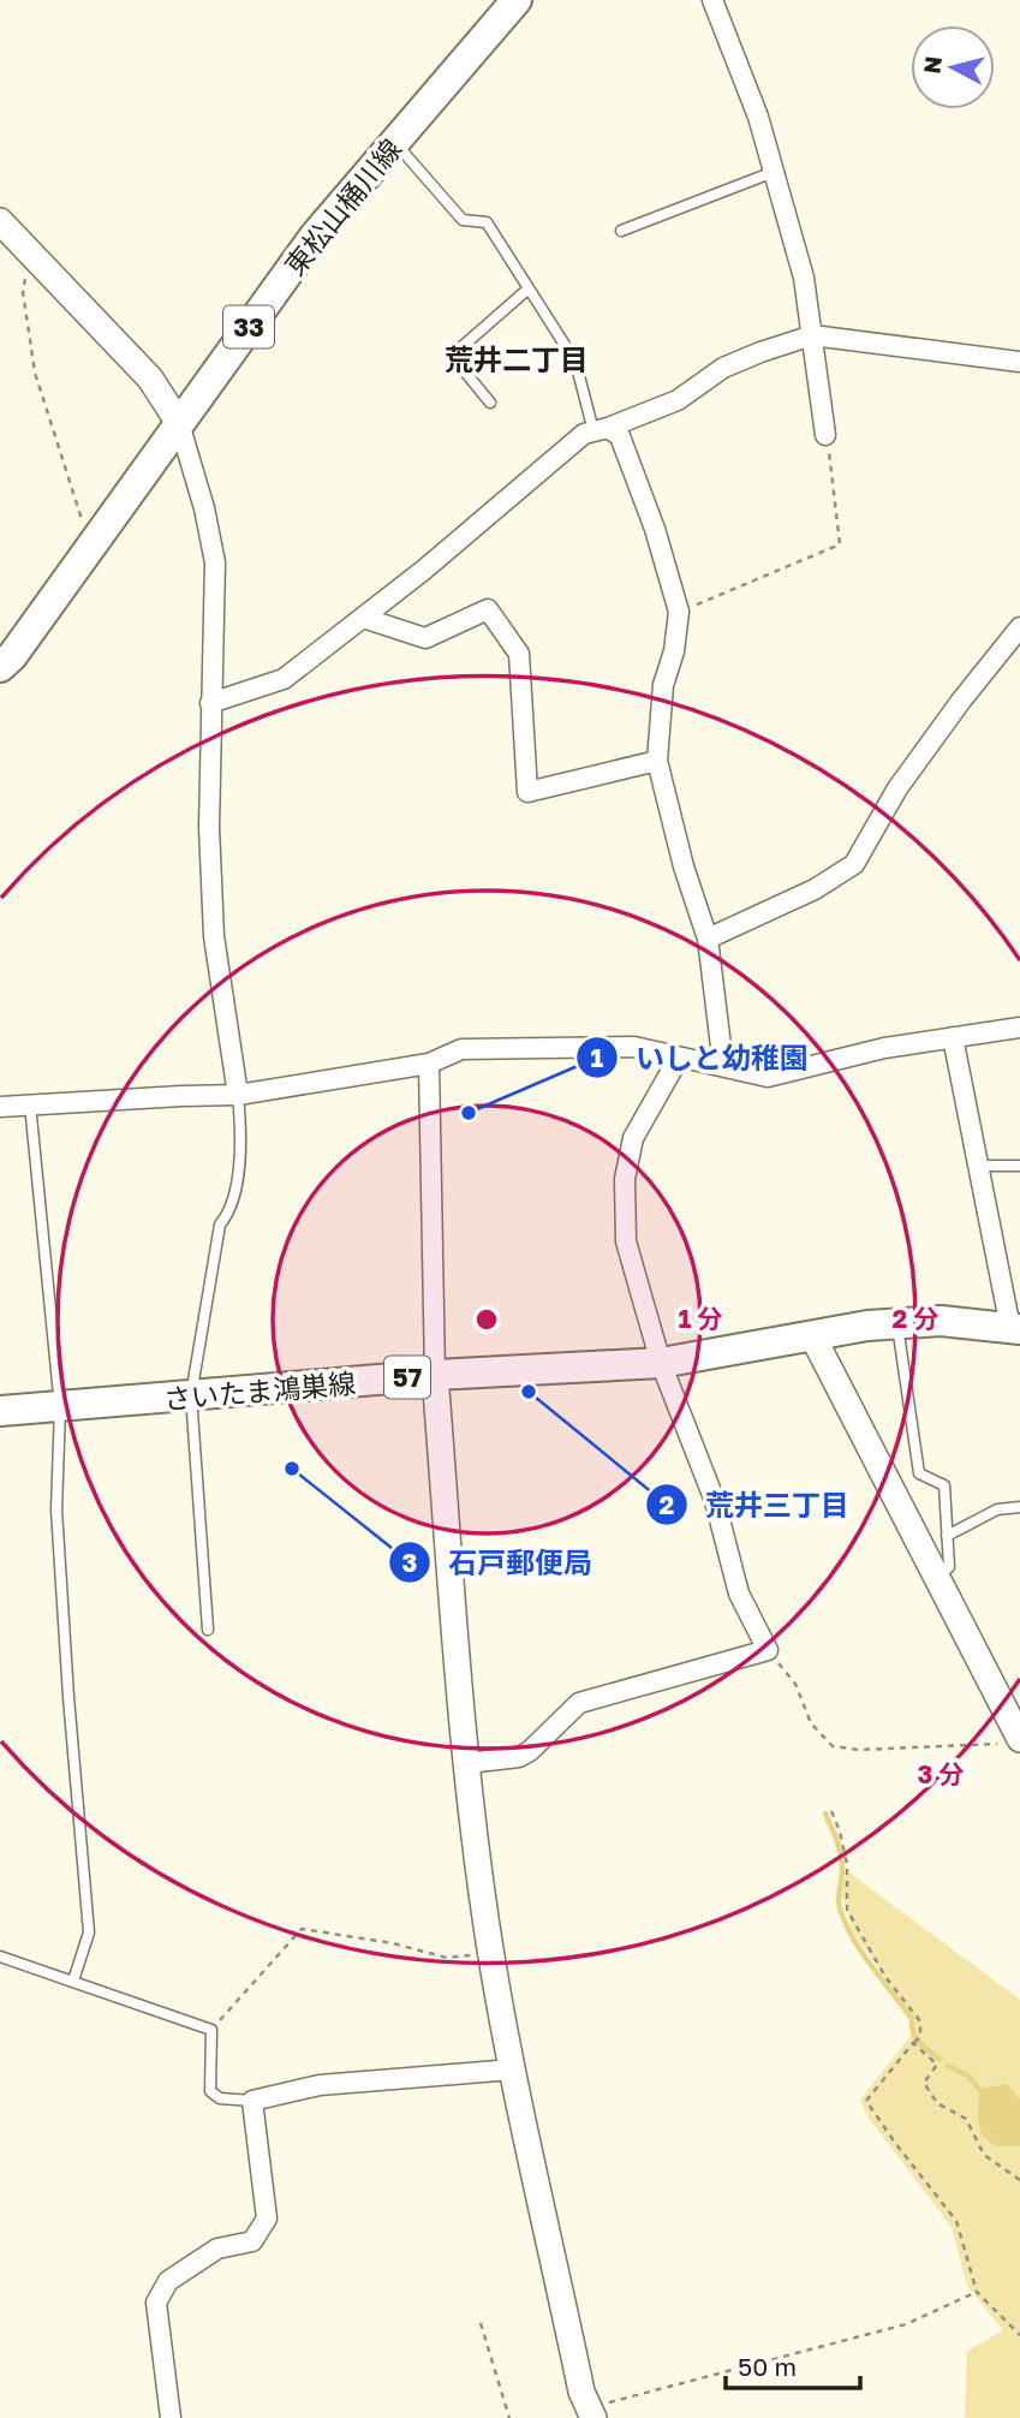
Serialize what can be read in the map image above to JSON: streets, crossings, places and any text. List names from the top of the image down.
{
  "streets": {
    "main road": [
      "東松山桶川線",
      "33",
      "57",
      "さいたま鴻巣線"
    ]
  },
  "districts": ["荒井二丁目"],
  "places": ["いしと幼稚園", "荒井三丁目", "石戸郵便局"],
  "scale_bar": "50 m",
  "north": "left",
  "rings": ["1 分", "2 分", "3 分"]
}
